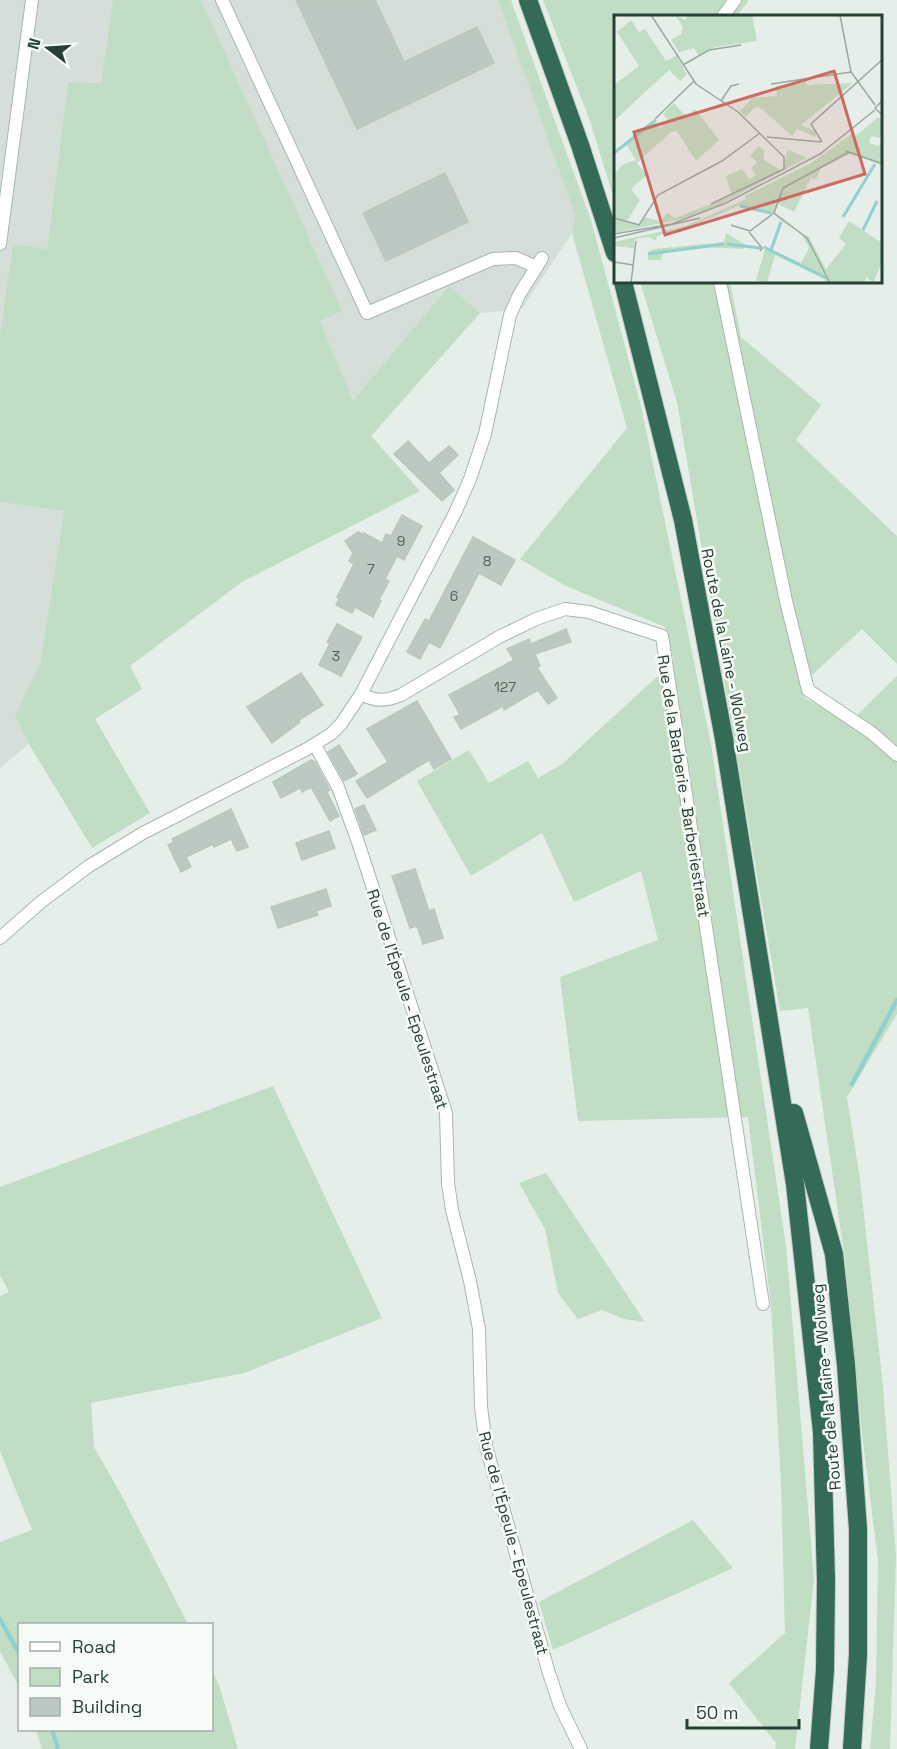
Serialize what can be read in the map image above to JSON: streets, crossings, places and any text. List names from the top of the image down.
{
  "streets": {
    "highway": ["Route de la Laine - Wolweg"],
    "street": ["Rue de la Barberie - Barberiestraat", "Rue de l'Épeule - Epeulestraat"]
  },
  "house_numbers": [
    "9",
    "8",
    "7",
    "6",
    "3",
    "127"
  ],
  "legend": ["Road", "Park", "Building"],
  "scale_bar": "50 m",
  "north": "left"
}
